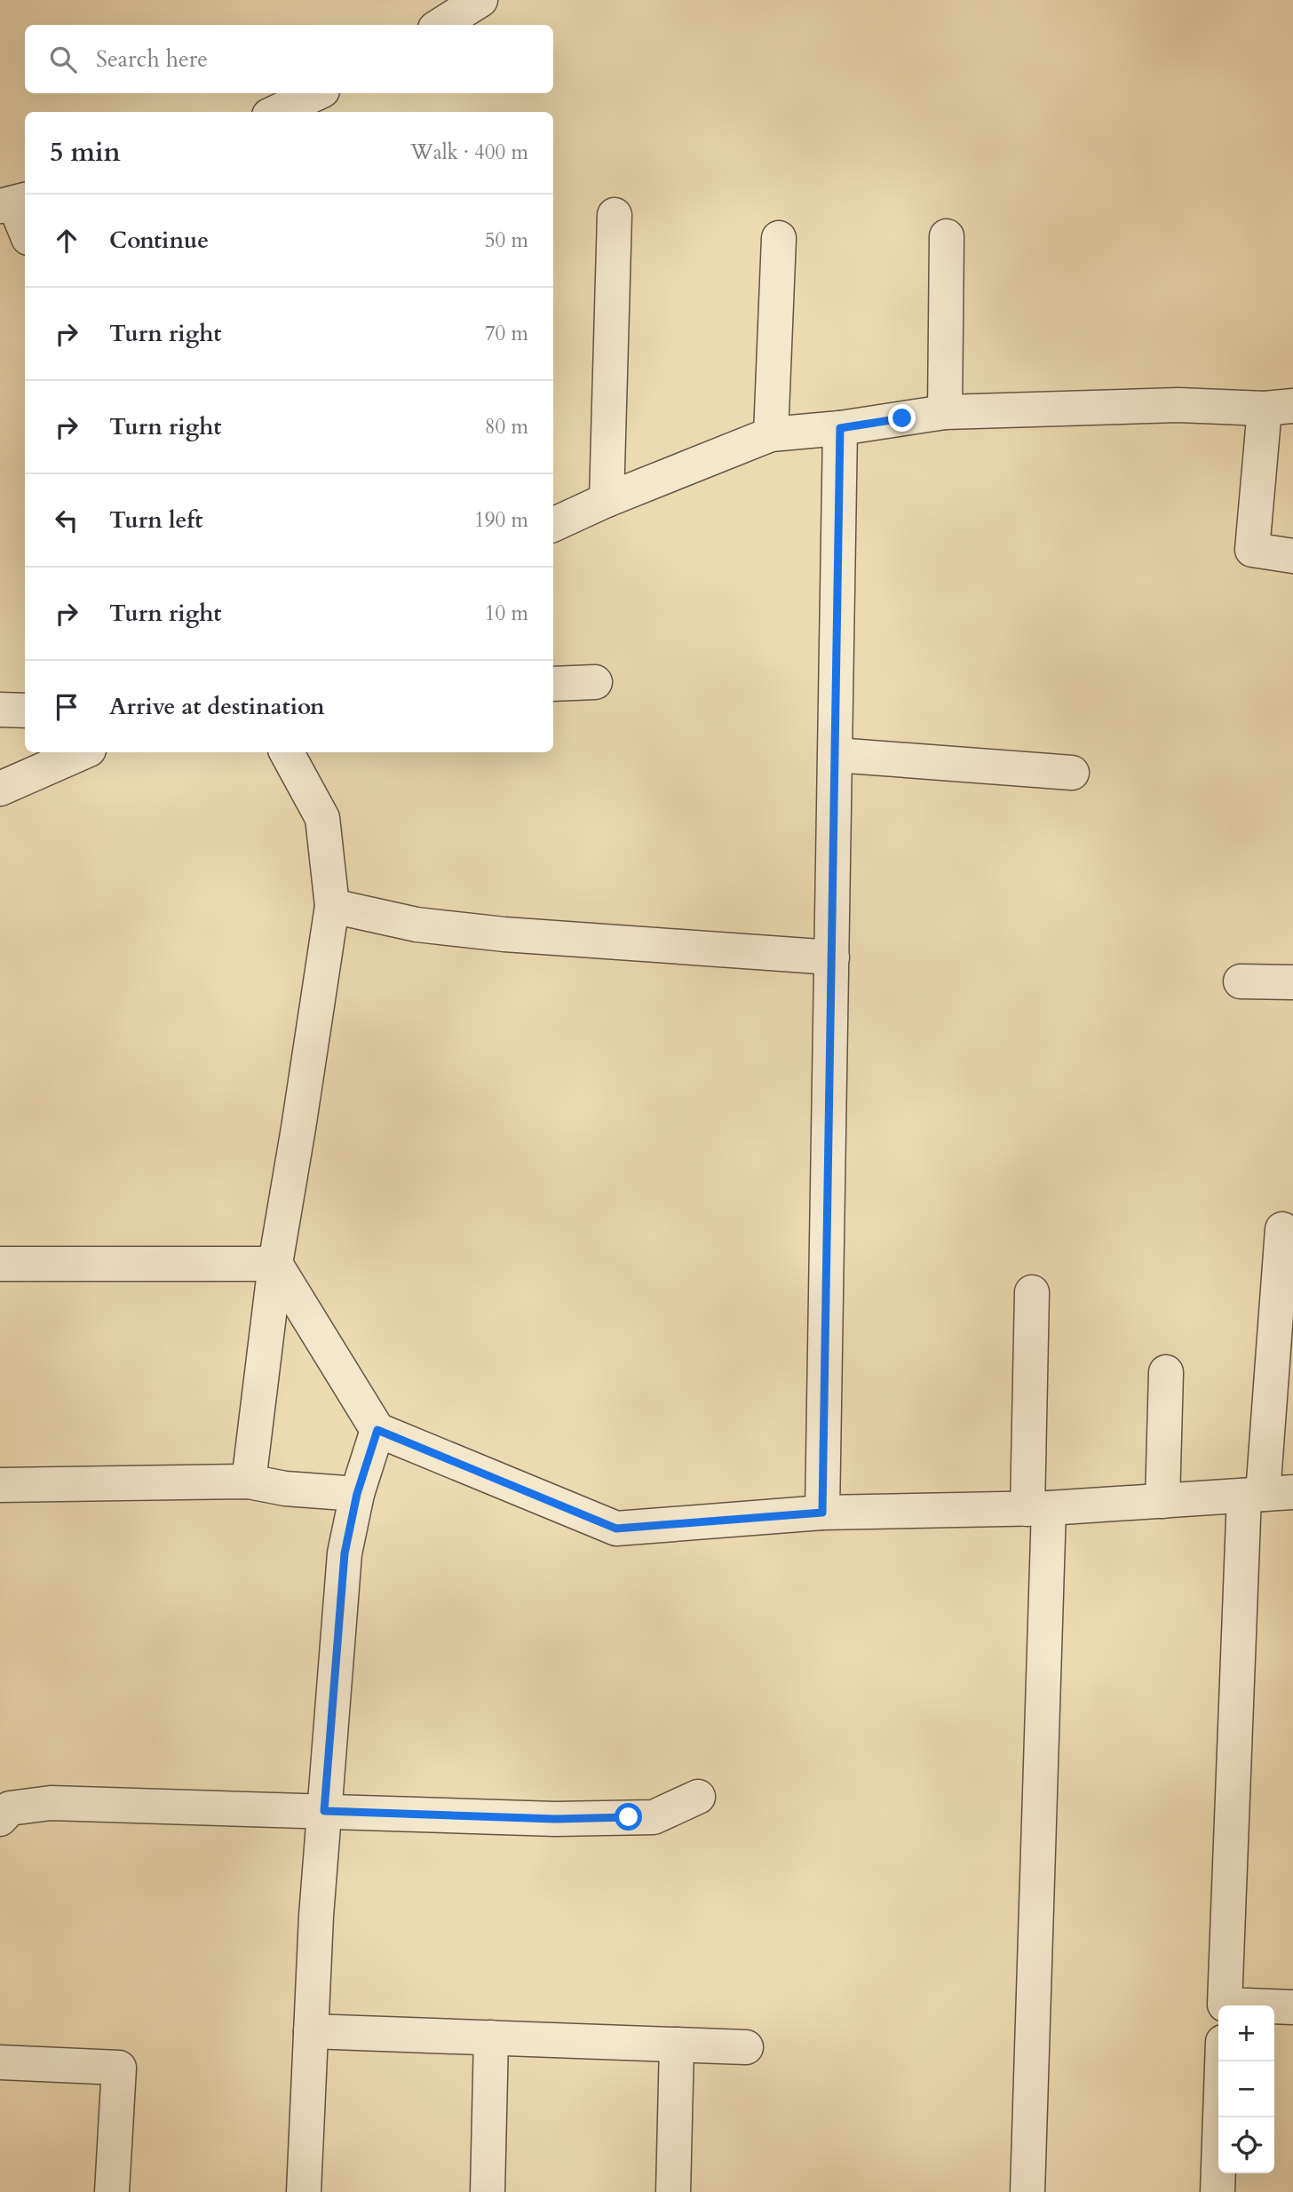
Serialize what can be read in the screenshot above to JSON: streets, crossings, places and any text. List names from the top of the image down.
{
  "page": {
    "search": "Search here",
    "heading": ["5 min", "Walk · 400 m"],
    "list": [
      ["Continue", "50 m"],
      ["Turn right", "70 m"],
      ["Turn right", "80 m"],
      ["Turn left", "190 m"],
      ["Turn right", "10 m"],
      "Arrive at destination"
    ],
    "map_buttons": ["+", "−"]
  }
}
